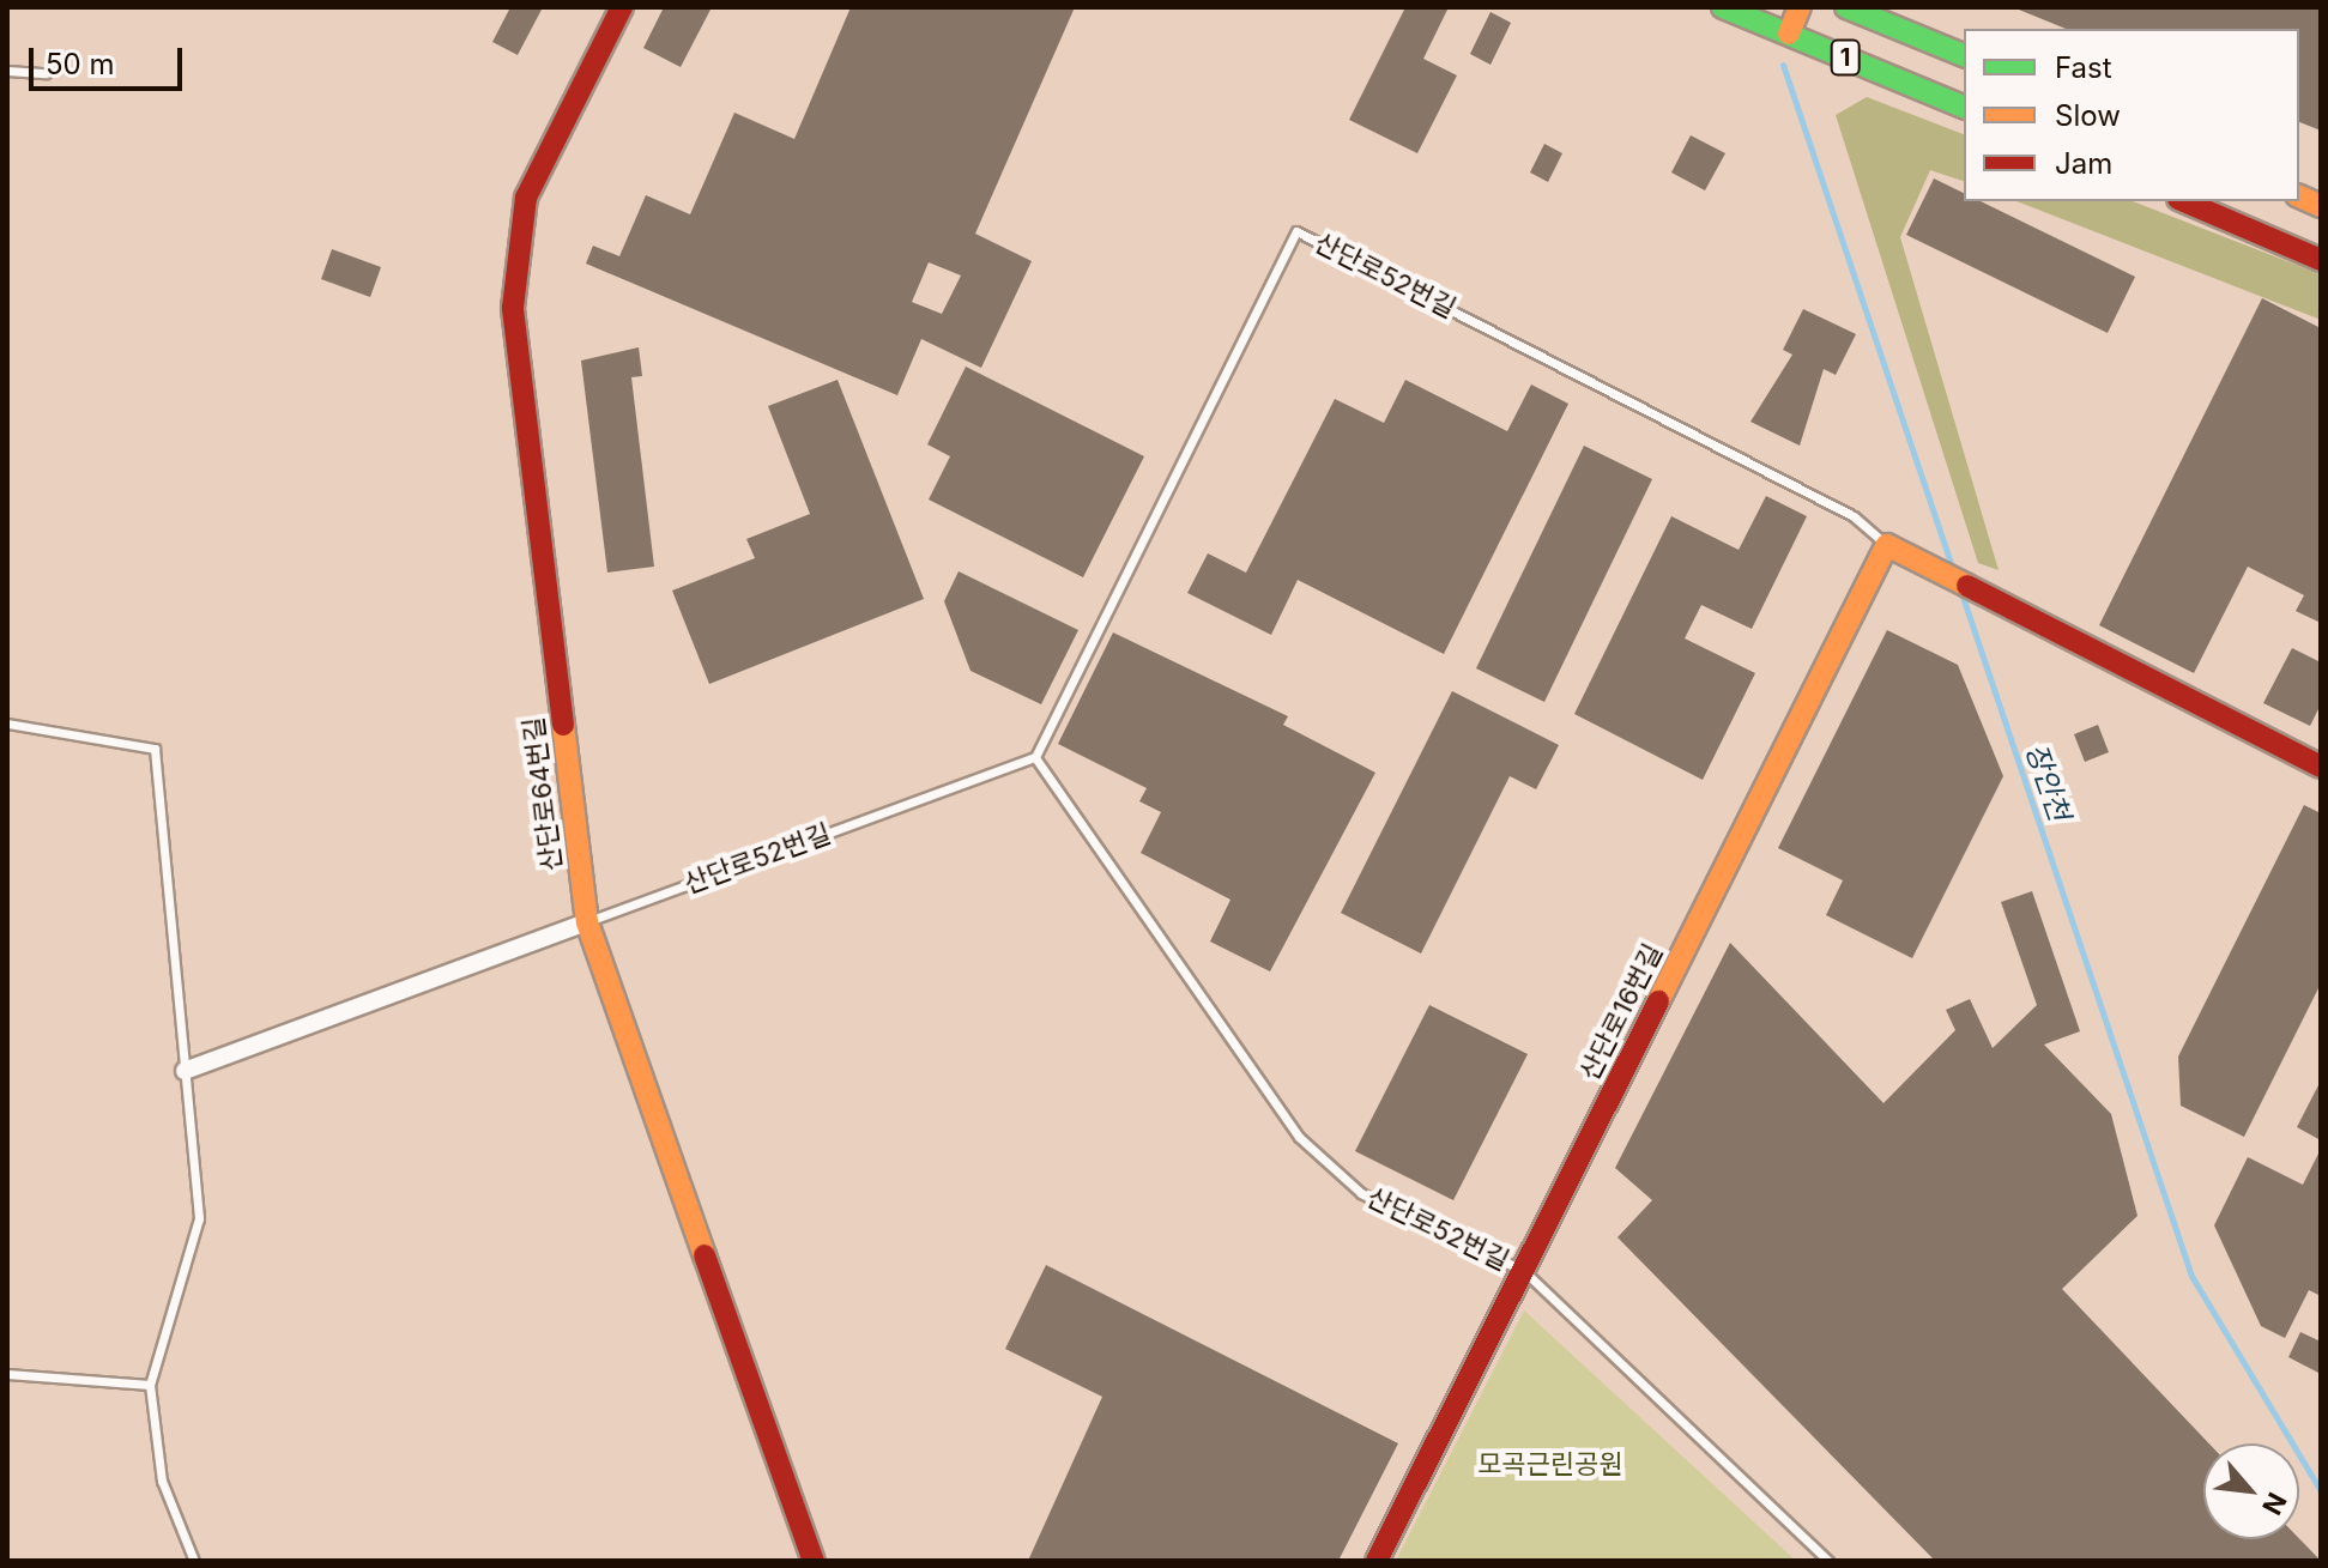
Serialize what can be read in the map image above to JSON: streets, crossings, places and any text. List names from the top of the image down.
{
  "streets": {
    "street": ["1", "산단로64번길", "산단로16번길"],
    "lane": ["산단로52번길"]
  },
  "crossings": [
    ["산단로52번길", "산단로64번길"],
    ["산단로52번길", "산단로16번길"]
  ],
  "water": ["장안천"],
  "parks": ["모곡근린공원"],
  "legend": ["Fast", "Slow", "Jam"],
  "scale_bar": "50 m",
  "north": "bottom right"
}
